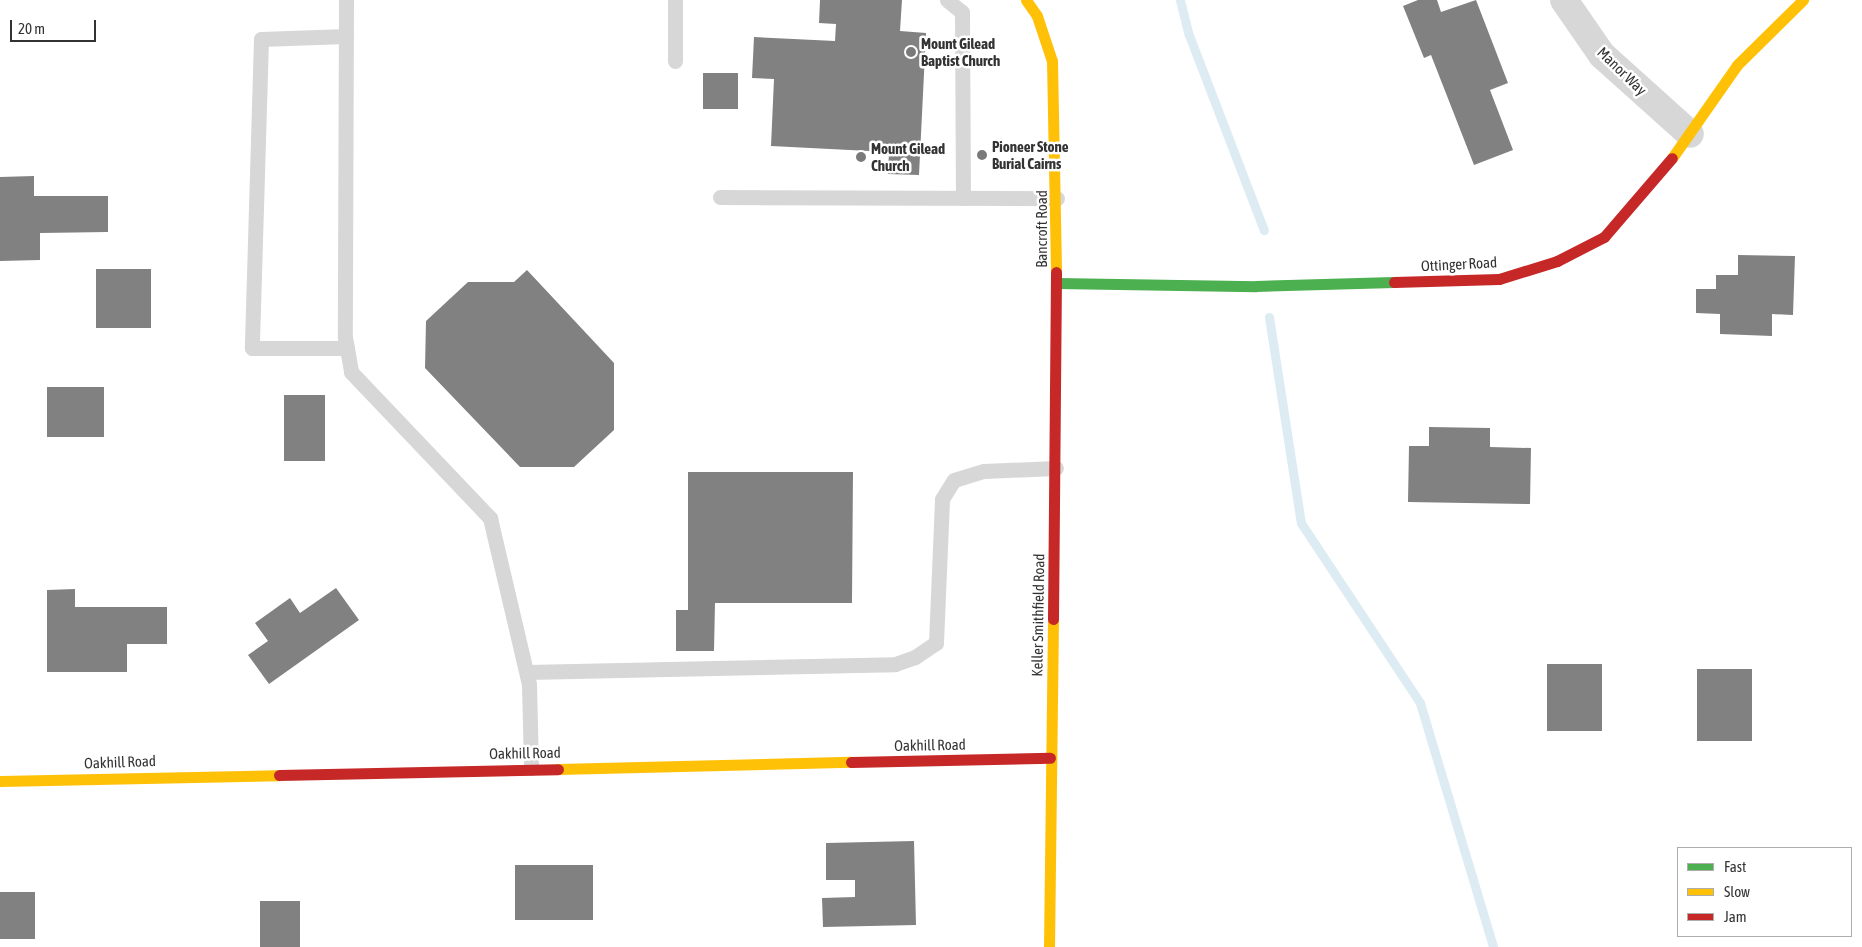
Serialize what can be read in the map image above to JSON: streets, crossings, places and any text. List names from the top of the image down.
{
  "streets": {
    "street": [
      "Manor Way",
      "Bancroft Road",
      "Ottinger Road",
      "Keller Smithfield Road",
      "Oakhill Road"
    ]
  },
  "crossings": [
    ["Manor Way", "Ottinger Road"],
    ["Bancroft Road", "Ottinger Road"],
    ["Bancroft Road", "Keller Smithfield Road"],
    ["Ottinger Road", "Keller Smithfield Road"],
    ["Keller Smithfield Road", "Oakhill Road"]
  ],
  "places": ["Mount Gilead Baptist Church", "Pioneer Stone Burial Cairns", "Mount Gilead Church"],
  "legend": ["Fast", "Slow", "Jam"],
  "scale_bar": "20 m"
}
